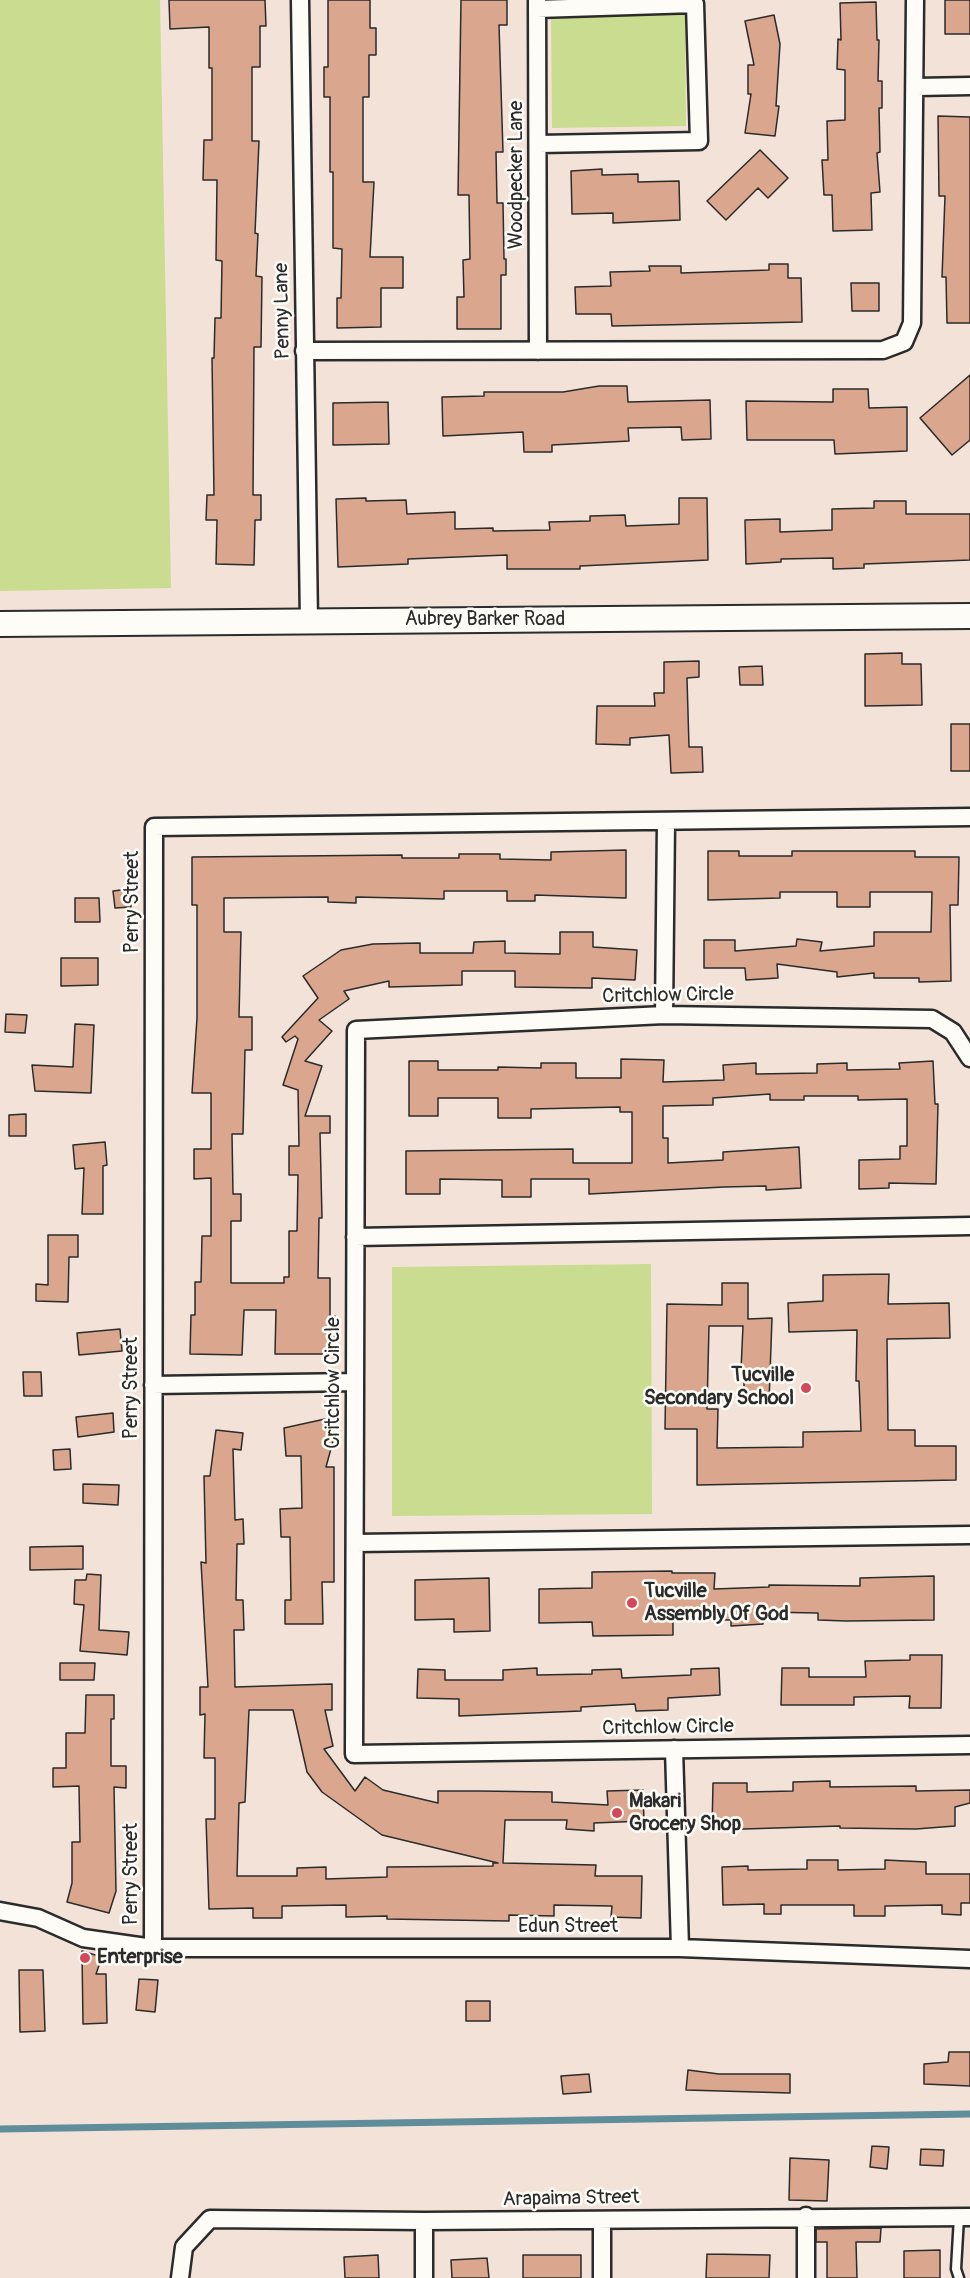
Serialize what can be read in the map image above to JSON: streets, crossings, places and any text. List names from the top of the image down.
{
  "streets": {
    "street": [
      "Woodpecker Lane",
      "Penny Lane",
      "Aubrey Barker Road",
      "Perry Street",
      "Critchlow Circle",
      "Edun Street",
      "Arapaima Street"
    ]
  },
  "crossings": [
    ["Penny Lane", "Aubrey Barker Road"],
    ["Perry Street", "Edun Street"]
  ],
  "places": [
    "Tucville Secondary School",
    "Tucville Assembly Of God",
    "Makari Grocery Shop",
    "Enterprise"
  ]
}
